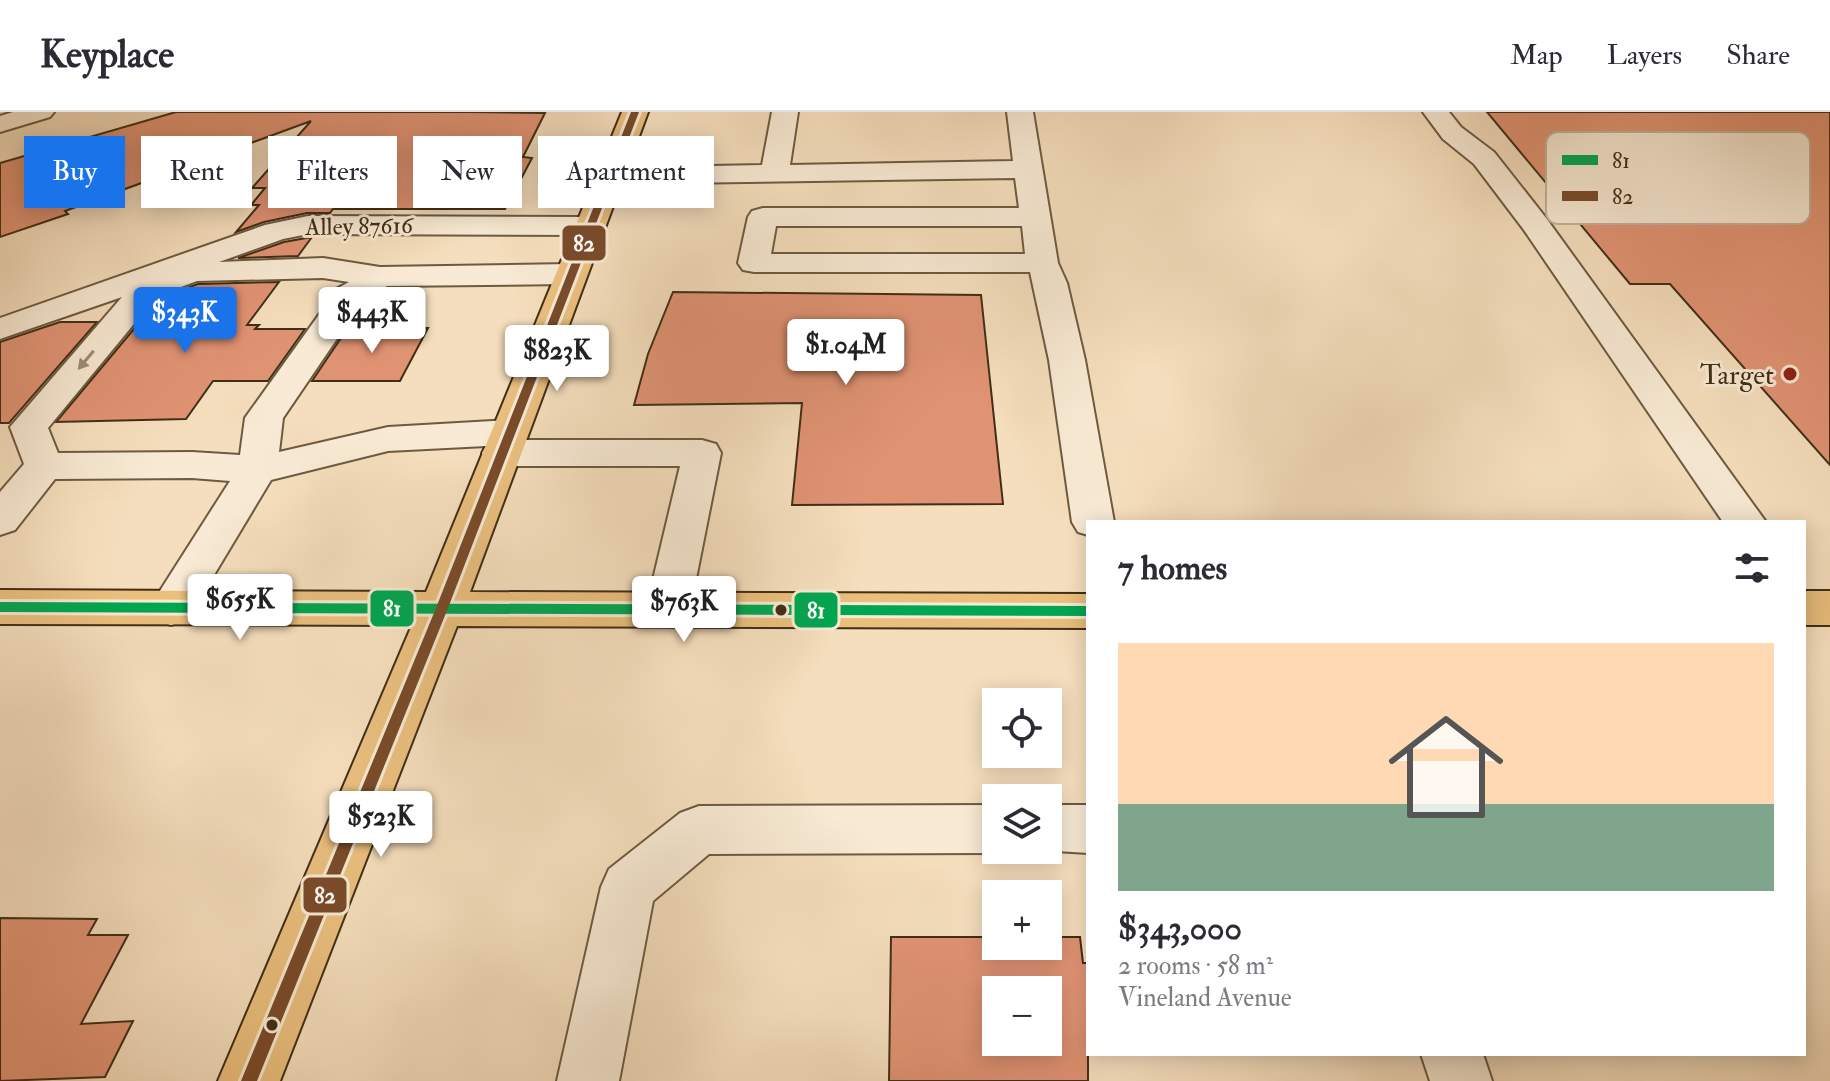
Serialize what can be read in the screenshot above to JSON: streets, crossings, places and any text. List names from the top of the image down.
{
  "streets": {
    "street": ["Alley 87616"]
  },
  "places": ["Target"],
  "lines": ["transit line 82", "transit line 81"],
  "legend": ["81", "82"],
  "page": {
    "header": "Keyplace",
    "nav": ["Map", "Layers", "Share"],
    "chip": [
      "Buy",
      "Rent",
      "Filters",
      "New",
      "Apartment"
    ],
    "price": [
      "$343K",
      "$443K",
      "$1.04M",
      "$823K",
      "$655K",
      "$763K",
      "$523K"
    ],
    "heading": "7 homes",
    "list": [
      {
        "name": "$343,000",
        "note": "2 rooms · 58 m² · Vineland Avenue"
      }
    ],
    "map_buttons": ["+", "−"]
  }
}
